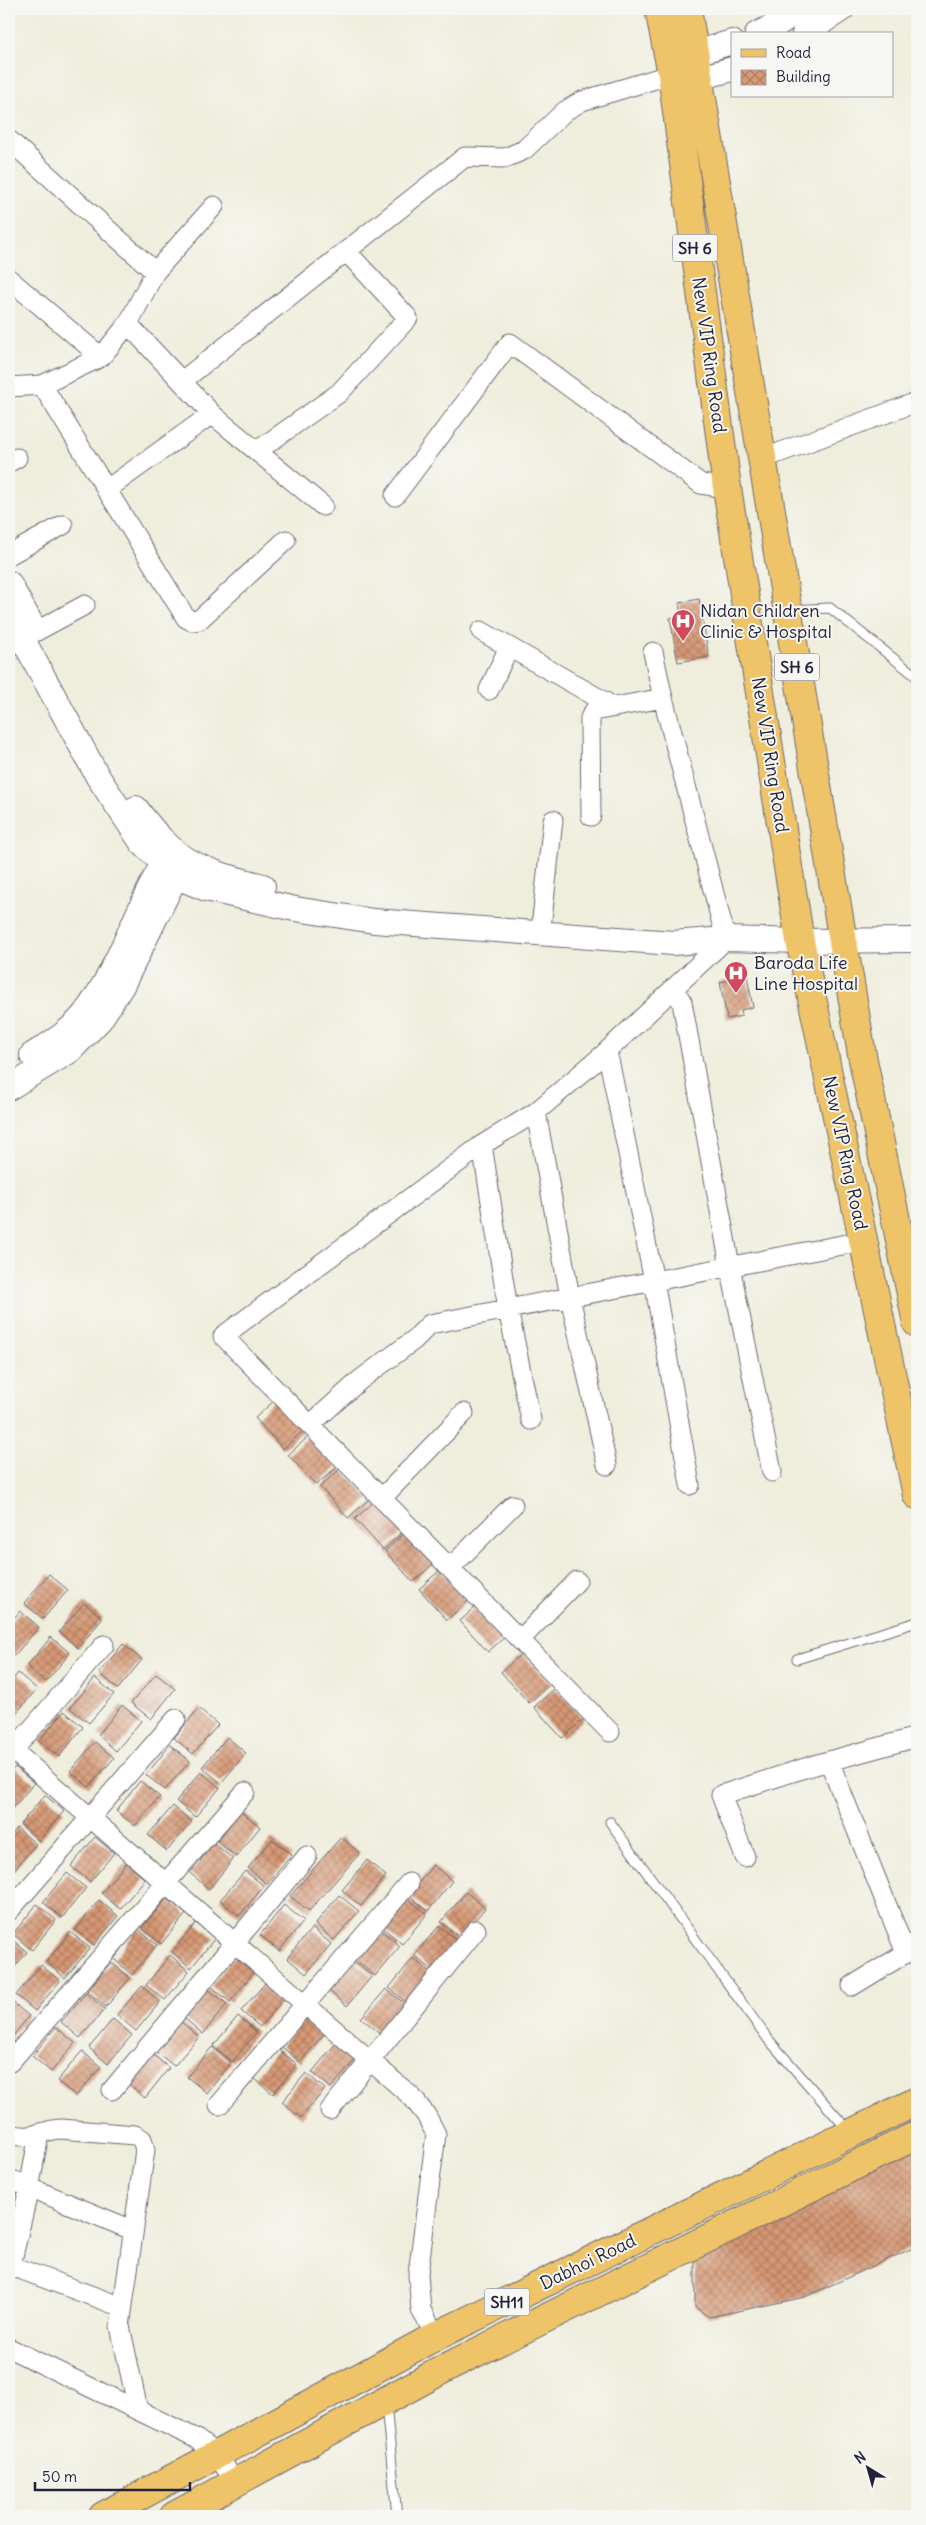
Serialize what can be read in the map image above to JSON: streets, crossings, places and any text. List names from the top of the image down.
{
  "streets": {
    "main road": [
      "SH 6",
      "New VIP Ring Road",
      "Dabhoi Road",
      "SH11"
    ]
  },
  "places": {
    "hospital": ["Nidan Children Clinic & Hospital", "Baroda Life Line Hospital"]
  },
  "legend": ["Road", "Building"],
  "scale_bar": "50 m",
  "north": "top left"
}
